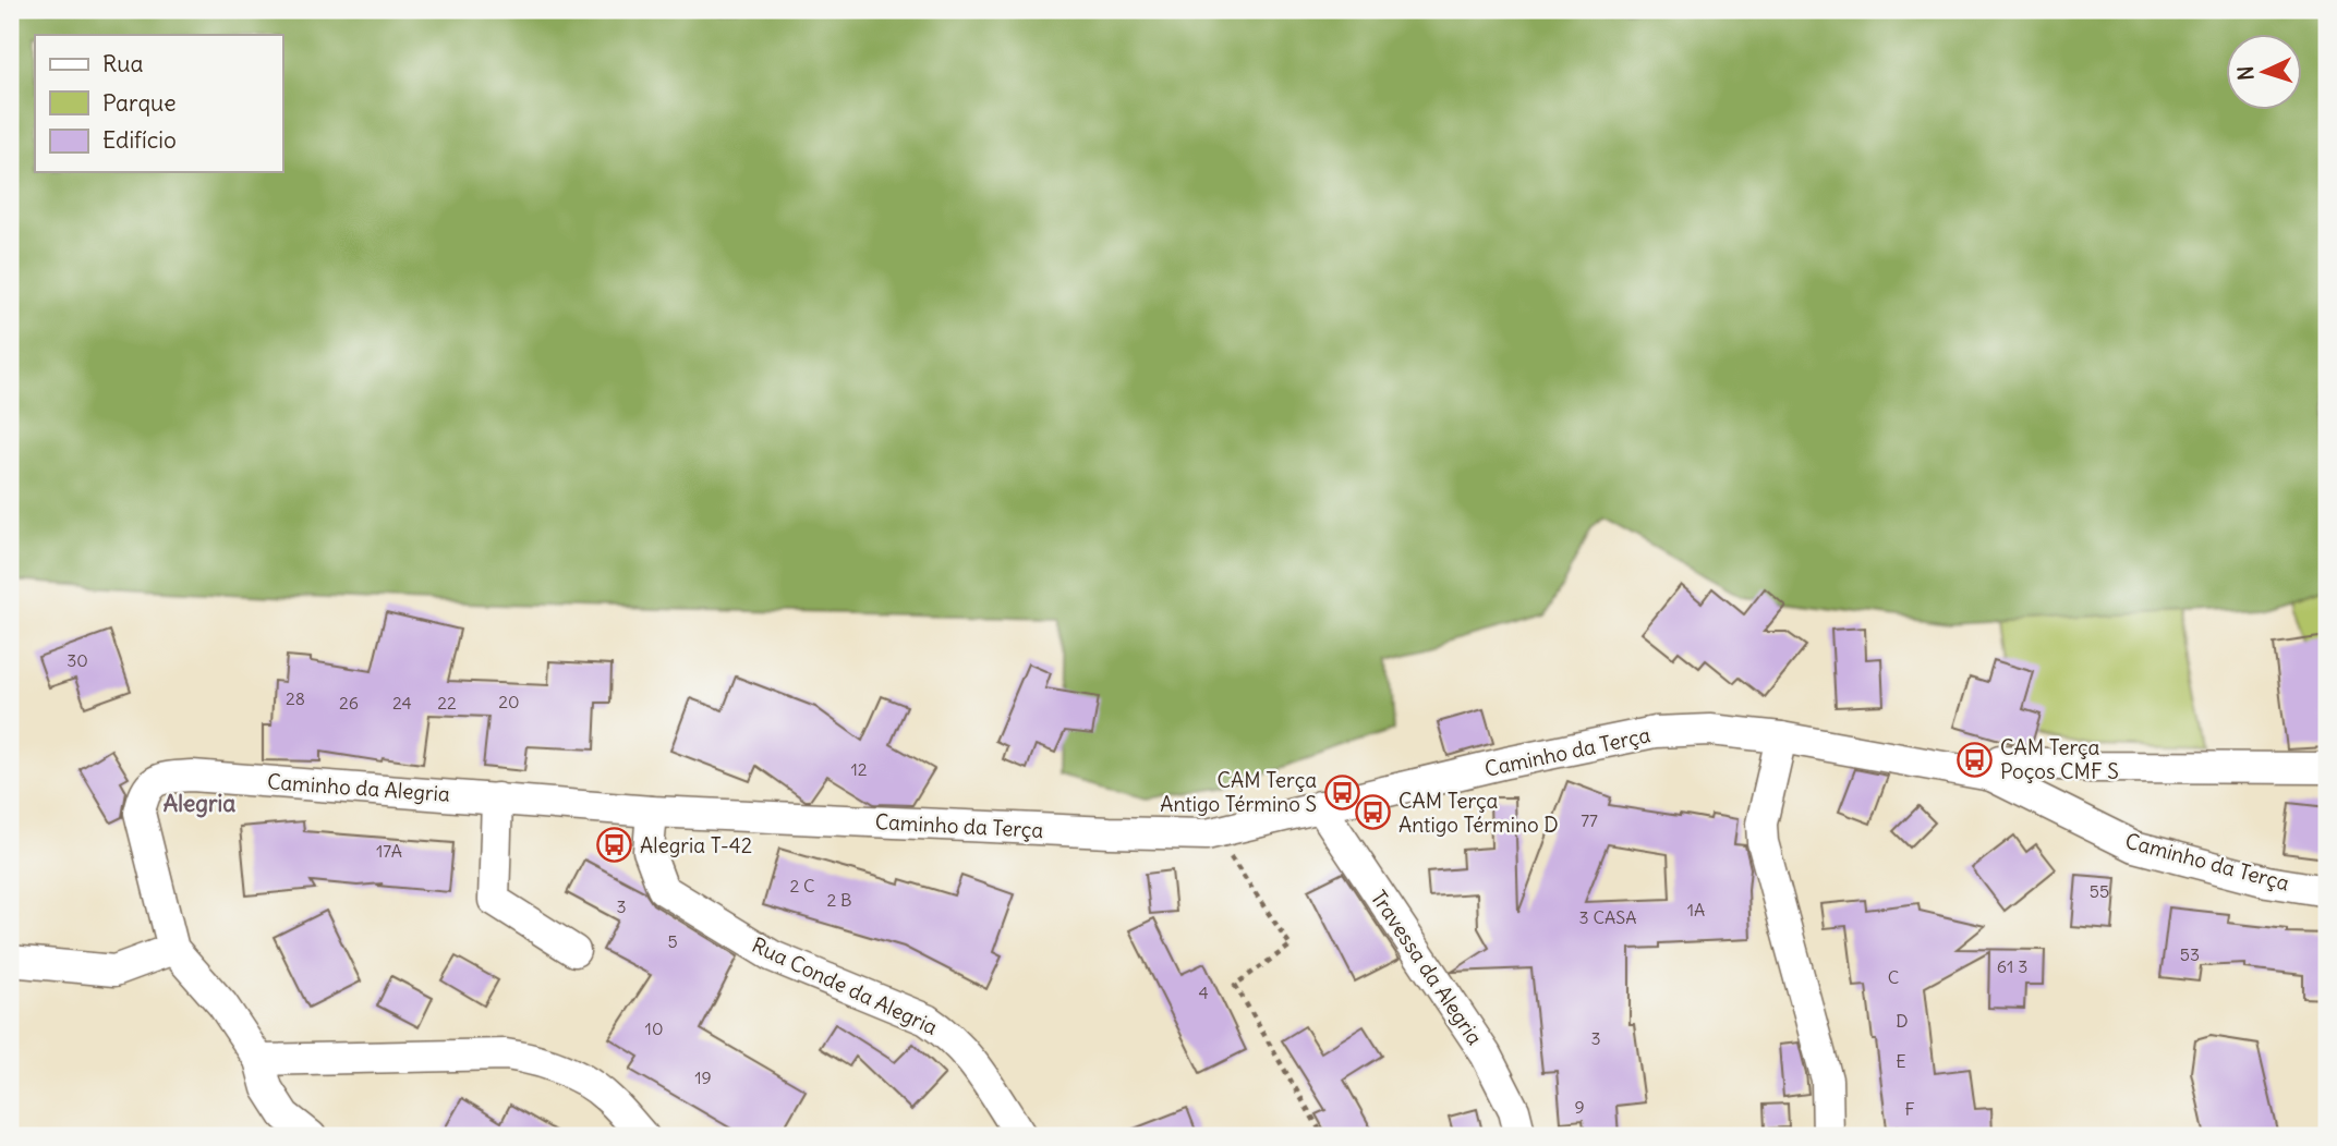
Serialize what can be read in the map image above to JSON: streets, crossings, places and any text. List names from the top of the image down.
{
  "streets": {
    "street": [
      "Caminho da Terça",
      "Caminho da Alegria",
      "Travessa da Alegria",
      "Rua Conde da Alegria"
    ]
  },
  "crossings": [
    ["Caminho da Terça", "Caminho da Alegria"],
    ["Caminho da Terça", "Travessa da Alegria"],
    ["Caminho da Terça", "Rua Conde da Alegria"],
    ["Caminho da Alegria", "Rua Conde da Alegria"]
  ],
  "districts": ["Alegria"],
  "places": {
    "bus stop": [
      "CAM Terça Poços CMF S",
      "CAM Terça Antigo Término S",
      "CAM Terça Antigo Término D",
      "Alegria T-42"
    ]
  },
  "house_numbers": [
    "30",
    "28",
    "20",
    "26",
    "24",
    "22",
    "12",
    "77",
    "17A",
    "2 C",
    "55",
    "2 B",
    "3",
    "1A",
    "3 CASA",
    "5",
    "53",
    "61 3",
    "C",
    "4",
    "D",
    "10",
    "3",
    "E",
    "19",
    "9",
    "F"
  ],
  "legend": ["Rua", "Parque", "Edifício"],
  "north": "left"
}
